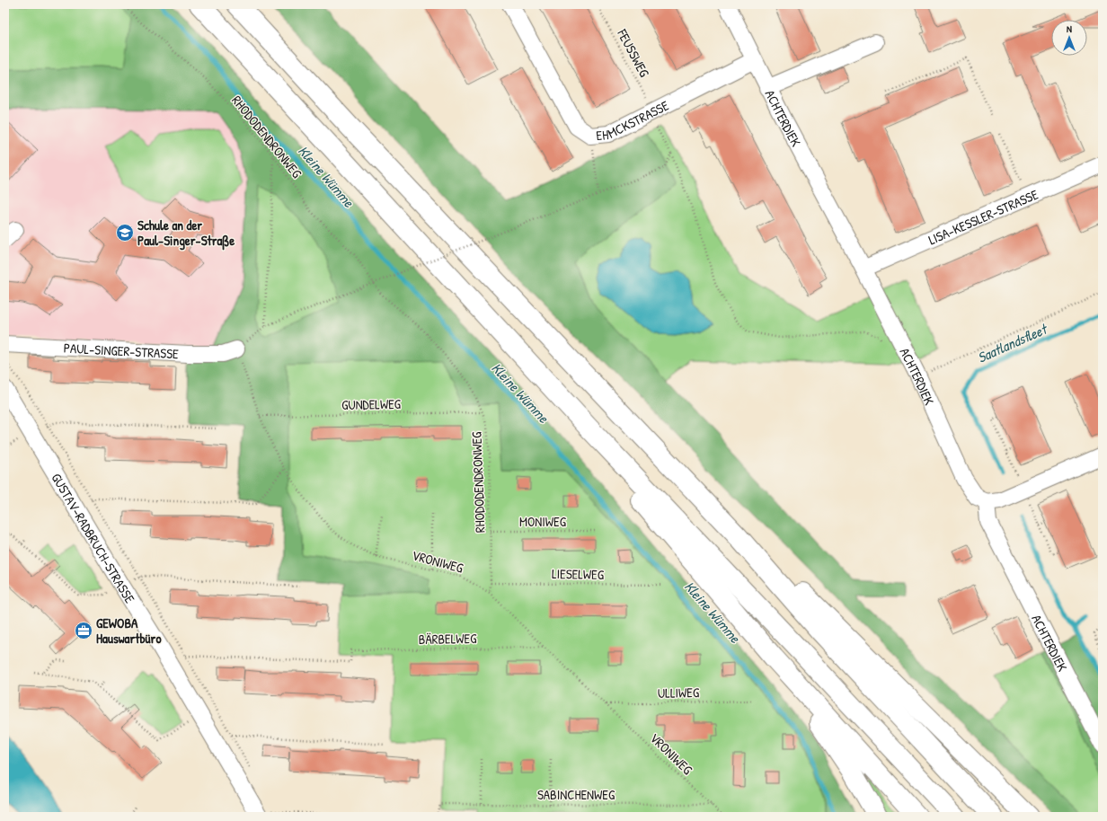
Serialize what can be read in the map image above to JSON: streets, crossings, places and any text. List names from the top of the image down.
{
  "streets": {
    "street": [
      "EHMCKSTRASSE",
      "ACHTERDIEK",
      "LISA-KESSLER-STRASSE",
      "PAUL-SINGER-STRASSE",
      "GUSTAV-RADBRUCH-STRASSE"
    ],
    "path": [
      "FEUSSWEG",
      "RHODODENDRONWEG",
      "GUNDELWEG",
      "MONIWEG",
      "VRONIWEG",
      "LIESELWEG",
      "BÄRBELWEG",
      "ULLIWEG",
      "SABINCHENWEG"
    ]
  },
  "crossings": [
    ["FEUSSWEG", "EHMCKSTRASSE"],
    ["EHMCKSTRASSE", "ACHTERDIEK"],
    ["ACHTERDIEK", "LISA-KESSLER-STRASSE"],
    ["RHODODENDRONWEG", "GUNDELWEG"],
    ["RHODODENDRONWEG", "MONIWEG"],
    ["RHODODENDRONWEG", "VRONIWEG"],
    ["RHODODENDRONWEG", "LIESELWEG"],
    ["PAUL-SINGER-STRASSE", "VRONIWEG"],
    ["GUNDELWEG", "VRONIWEG"],
    ["VRONIWEG", "BÄRBELWEG"],
    ["VRONIWEG", "ULLIWEG"],
    ["VRONIWEG", "SABINCHENWEG"]
  ],
  "water": ["Kleine Wümme", "Saatlandsfleet"],
  "places": {
    "school or university": ["Schule an der Paul-Singer-Straße"],
    "office": ["GEWOBA Hauswartbüro"]
  },
  "north": "top"
}
